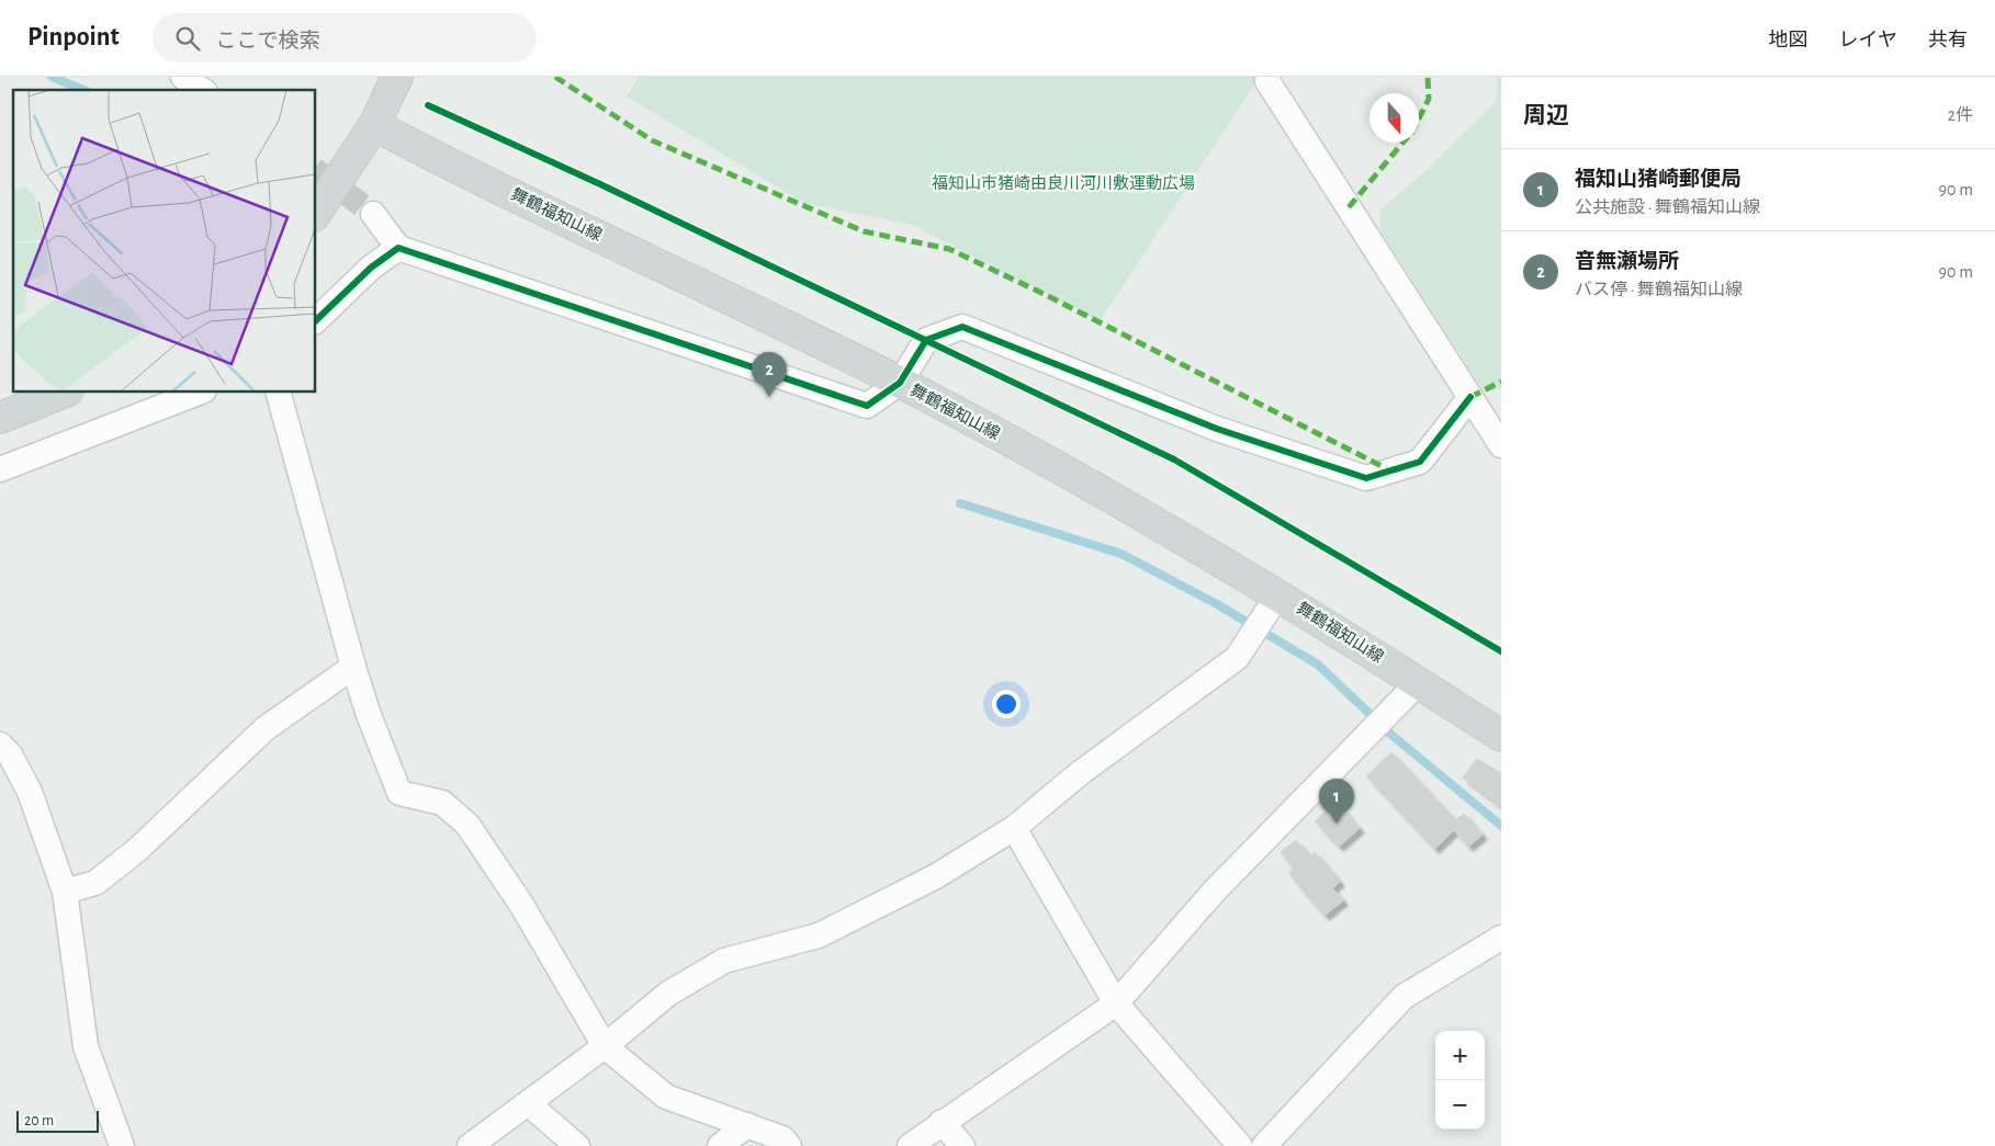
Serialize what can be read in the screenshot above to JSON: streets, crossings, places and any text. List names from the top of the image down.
{
  "streets": {
    "main road": ["舞鶴福知山線"]
  },
  "parks": ["福知山市猪崎由良川河川敷運動広場"],
  "scale_bar": "20 m",
  "north": "bottom",
  "page": {
    "header": "Pinpoint",
    "search": "ここで検索",
    "nav": ["地図", "レイヤ", "共有"],
    "heading": ["周辺", "2件"],
    "list": [
      {
        "mark": "1",
        "name": "福知山猪崎郵便局",
        "note": "公共施設 · 舞鶴福知山線",
        "value": "90 m"
      },
      {
        "mark": "2",
        "name": "音無瀬場所",
        "note": "バス停 · 舞鶴福知山線",
        "value": "90 m"
      }
    ],
    "pins": ["2", "1"],
    "map_buttons": ["+", "−"],
    "scale": "20 m"
  }
}
